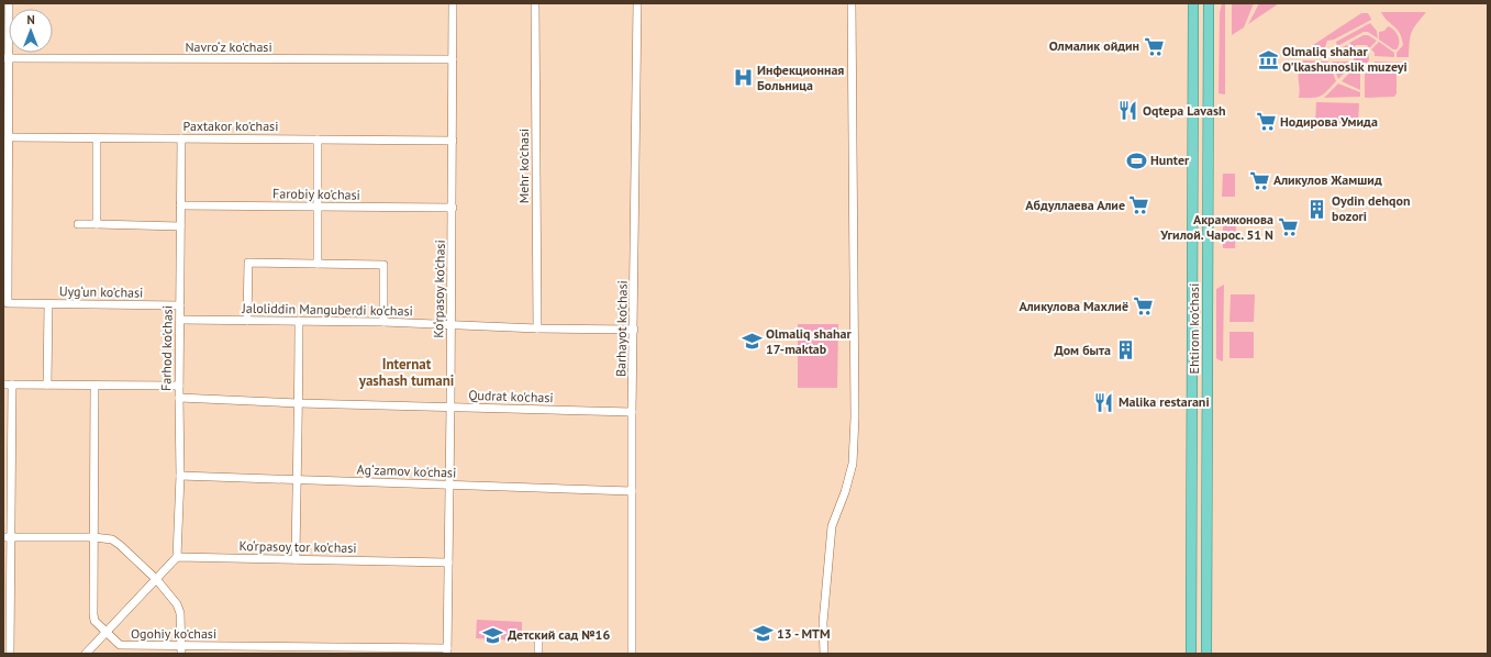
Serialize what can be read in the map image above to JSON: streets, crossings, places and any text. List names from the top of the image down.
{
  "streets": {
    "main road": ["Ehtirom ko'chasi"],
    "street": [
      "Navro‘z ko'chasi",
      "Paxtakor ko'chasi",
      "Mehr ko'chasi",
      "Farobiy ko'chasi",
      "Ko‘rpasoy ko'chasi",
      "Uyg‘un ko'chasi",
      "Jaloliddin Manguberdi ko'chasi",
      "Barhayot ko'chasi",
      "Farhod ko'chasi",
      "Qudrat ko'chasi",
      "Ag‘zamov ko'chasi",
      "Ko‘rpasoy tor ko'chasi",
      "Ogohiy ko'chasi"
    ]
  },
  "crossings": [
    ["Navro‘z ko'chasi", "Ko‘rpasoy ko'chasi"],
    ["Navro‘z ko'chasi", "Uyg‘un ko'chasi"],
    ["Paxtakor ko'chasi", "Ko‘rpasoy ko'chasi"],
    ["Paxtakor ko'chasi", "Uyg‘un ko'chasi"],
    ["Paxtakor ko'chasi", "Farhod ko'chasi"],
    ["Mehr ko'chasi", "Jaloliddin Manguberdi ko'chasi"],
    ["Farobiy ko'chasi", "Ko‘rpasoy ko'chasi"],
    ["Farobiy ko'chasi", "Farhod ko'chasi"],
    ["Ko‘rpasoy ko'chasi", "Jaloliddin Manguberdi ko'chasi"],
    ["Ko‘rpasoy ko'chasi", "Qudrat ko'chasi"],
    ["Ko‘rpasoy ko'chasi", "Ag‘zamov ko'chasi"],
    ["Ko‘rpasoy ko'chasi", "Ko‘rpasoy tor ko'chasi"],
    ["Ko‘rpasoy ko'chasi", "Ogohiy ko'chasi"],
    ["Uyg‘un ko'chasi", "Farhod ko'chasi"],
    ["Jaloliddin Manguberdi ko'chasi", "Barhayot ko'chasi"],
    ["Jaloliddin Manguberdi ko'chasi", "Farhod ko'chasi"],
    ["Barhayot ko'chasi", "Qudrat ko'chasi"],
    ["Barhayot ko'chasi", "Ag‘zamov ko'chasi"],
    ["Farhod ko'chasi", "Qudrat ko'chasi"],
    ["Farhod ko'chasi", "Ag‘zamov ko'chasi"],
    ["Farhod ko'chasi", "Ko‘rpasoy tor ko'chasi"]
  ],
  "districts": ["Internat yashash tumani"],
  "places": {
    "supermarket": [
      "Олмалик ойдин",
      "Нодирова Умида",
      "Аликулов Жамшид",
      "Абдуллаева Алие",
      "Акрамжонова Угилой. Чарос. 51 N",
      "Аликулова Махлиё"
    ],
    "museum": ["Olmaliq shahar O'lkashunoslik muzeyi"],
    "hospital": ["Инфекционная Больница"],
    "restaurant": ["Oqtepa Lavash", "Malika restarani"],
    "sports": ["Hunter"],
    "building": ["Oydin dehqon bozori", "Дом быта"],
    "school or university": ["Olmaliq shahar 17-maktab", "13 - MTM", "Детский сад №16"]
  },
  "north": "top"
}
